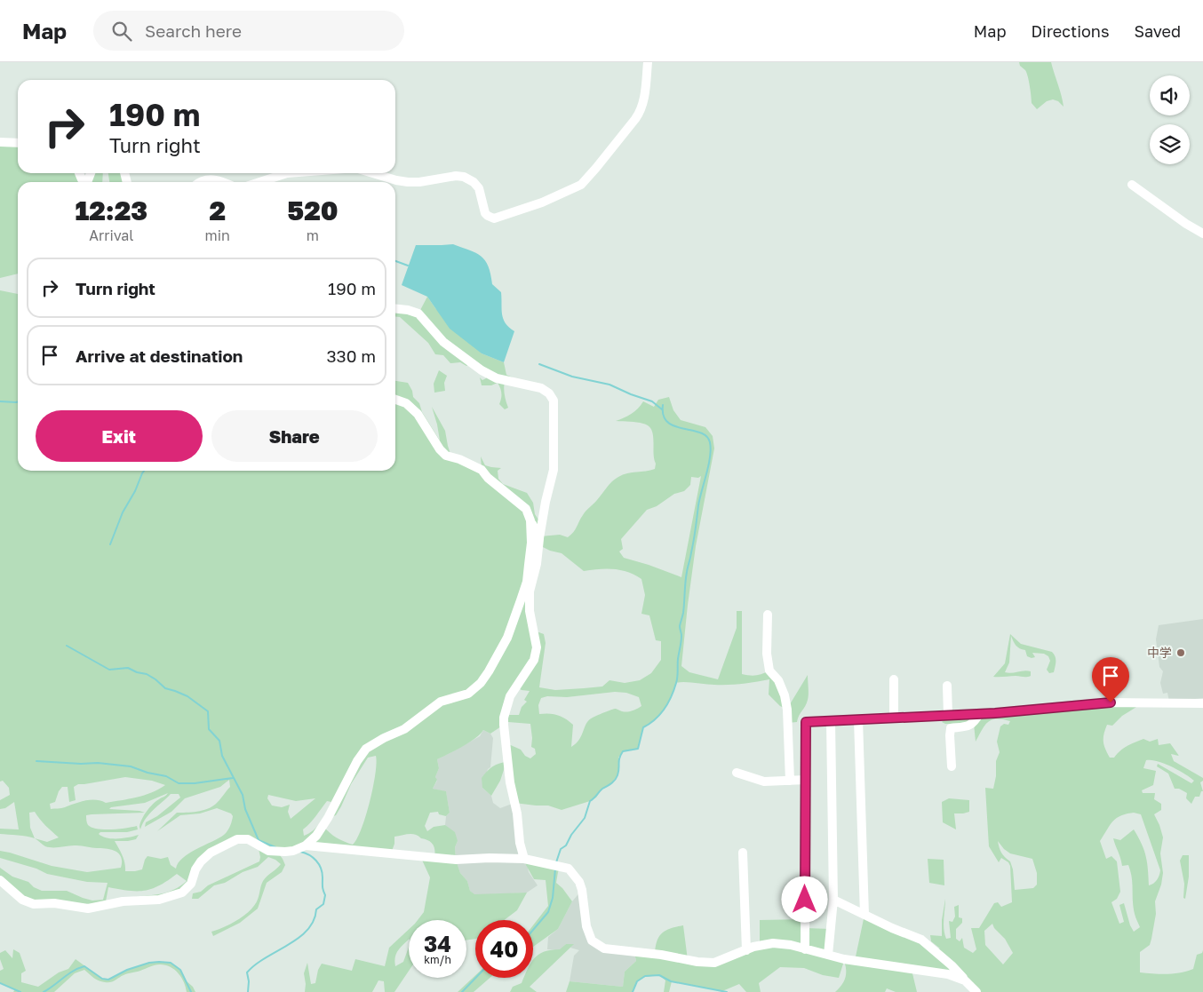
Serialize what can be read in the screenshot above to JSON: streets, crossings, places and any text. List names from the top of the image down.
{
  "places": ["中学"],
  "page": {
    "header": "Map",
    "search": "Search here",
    "nav": ["Map", "Directions", "Saved"],
    "turn": ["190 m", "Turn right"],
    "eta": [
      "12:23",
      "Arrival",
      "2",
      "min",
      "520",
      "m"
    ],
    "list": [
      {
        "name": "Turn right",
        "value": "190 m"
      },
      {
        "name": "Arrive at destination",
        "value": "330 m"
      }
    ],
    "buttons": ["Exit", "Share"],
    "speed": "34 km/h",
    "limit": "40"
  }
}
